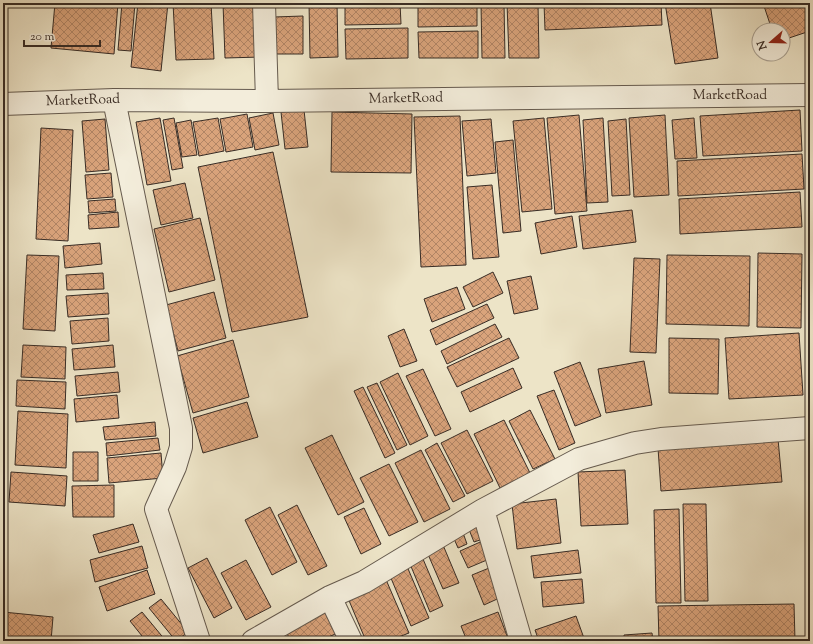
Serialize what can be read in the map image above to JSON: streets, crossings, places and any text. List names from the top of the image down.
{
  "streets": {
    "street": ["MarketRoad"]
  },
  "scale_bar": "20 m",
  "north": "left"
}
